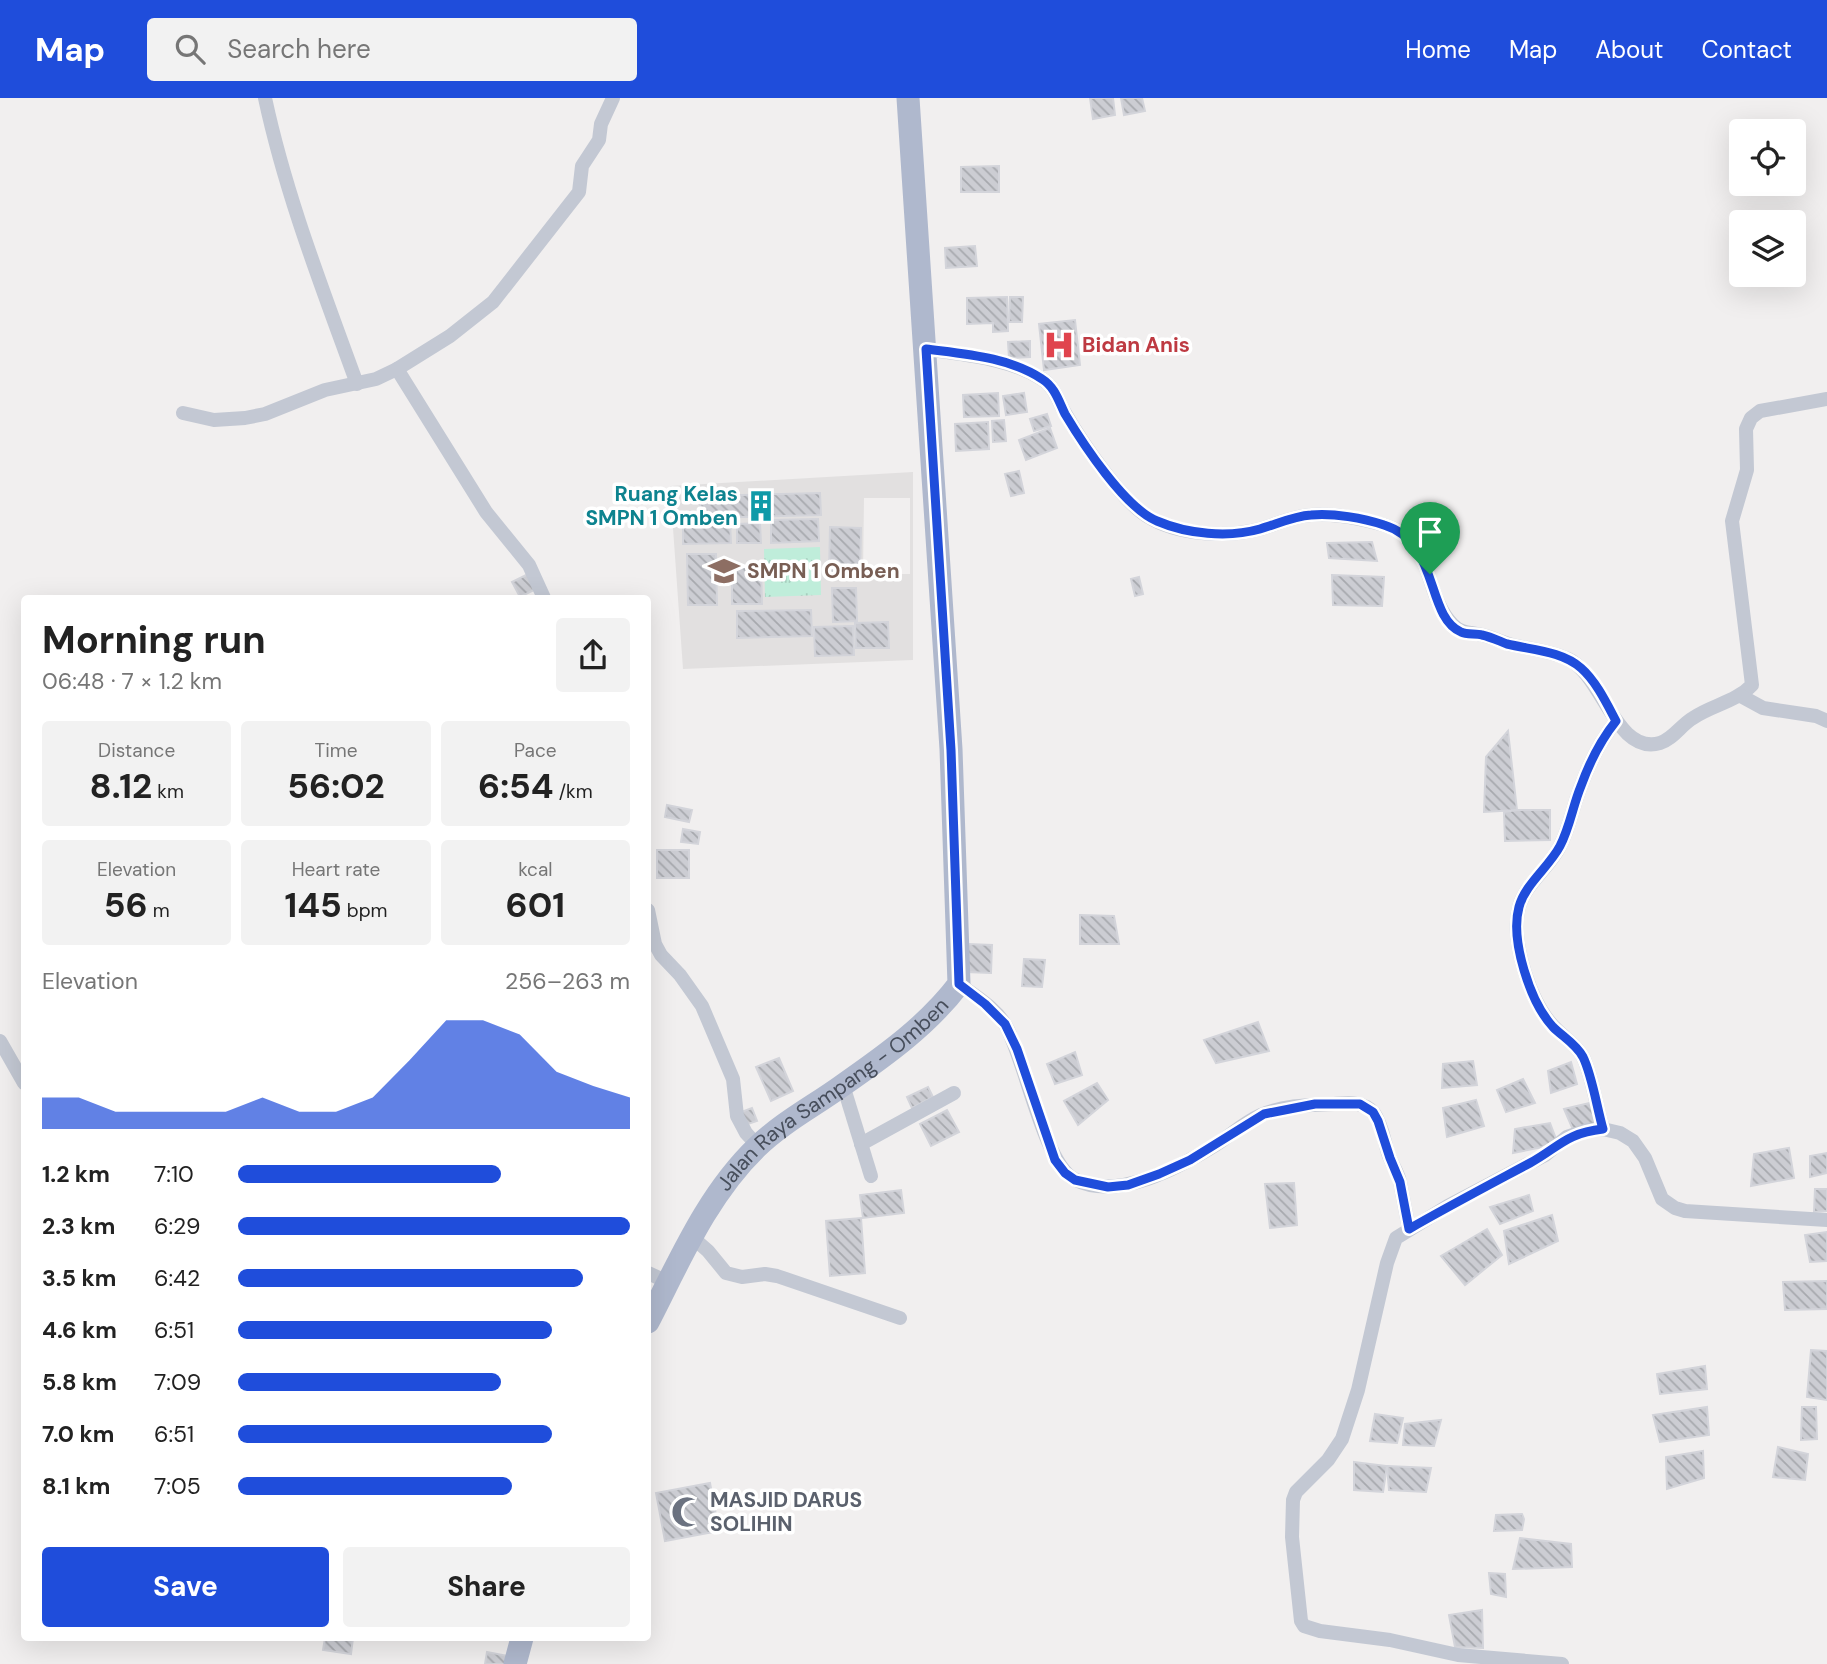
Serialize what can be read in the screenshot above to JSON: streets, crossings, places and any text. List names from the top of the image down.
{
  "streets": {
    "main road": ["Jalan Raya Sampang - Omben"]
  },
  "places": {
    "hospital": ["Bidan Anis"],
    "building": ["Ruang Kelas SMPN 1 Omben"],
    "school or university": ["SMPN 1 Omben"],
    "mosque": ["MASJID DARUS SOLIHIN"]
  },
  "page": {
    "header": "Map",
    "search": "Search here",
    "nav": [
      "Home",
      "Map",
      "About",
      "Contact"
    ],
    "heading": ["Morning run", "06:48 · 7 × 1.2 km"],
    "stats": [
      ["Distance", "8.12 km"],
      ["Time", "56:02"],
      ["Pace", "6:54 /km"],
      ["Elevation", "56 m"],
      ["Heart rate", "145 bpm"],
      ["kcal", "601"]
    ],
    "chart": ["Elevation", "256–263 m"],
    "list": [
      {
        "name": "1.2 km",
        "note": "7:10"
      },
      {
        "name": "2.3 km",
        "note": "6:29"
      },
      {
        "name": "3.5 km",
        "note": "6:42"
      },
      {
        "name": "4.6 km",
        "note": "6:51"
      },
      {
        "name": "5.8 km",
        "note": "7:09"
      },
      {
        "name": "7.0 km",
        "note": "6:51"
      },
      {
        "name": "8.1 km",
        "note": "7:05"
      }
    ],
    "buttons": ["Save", "Share"]
  }
}
